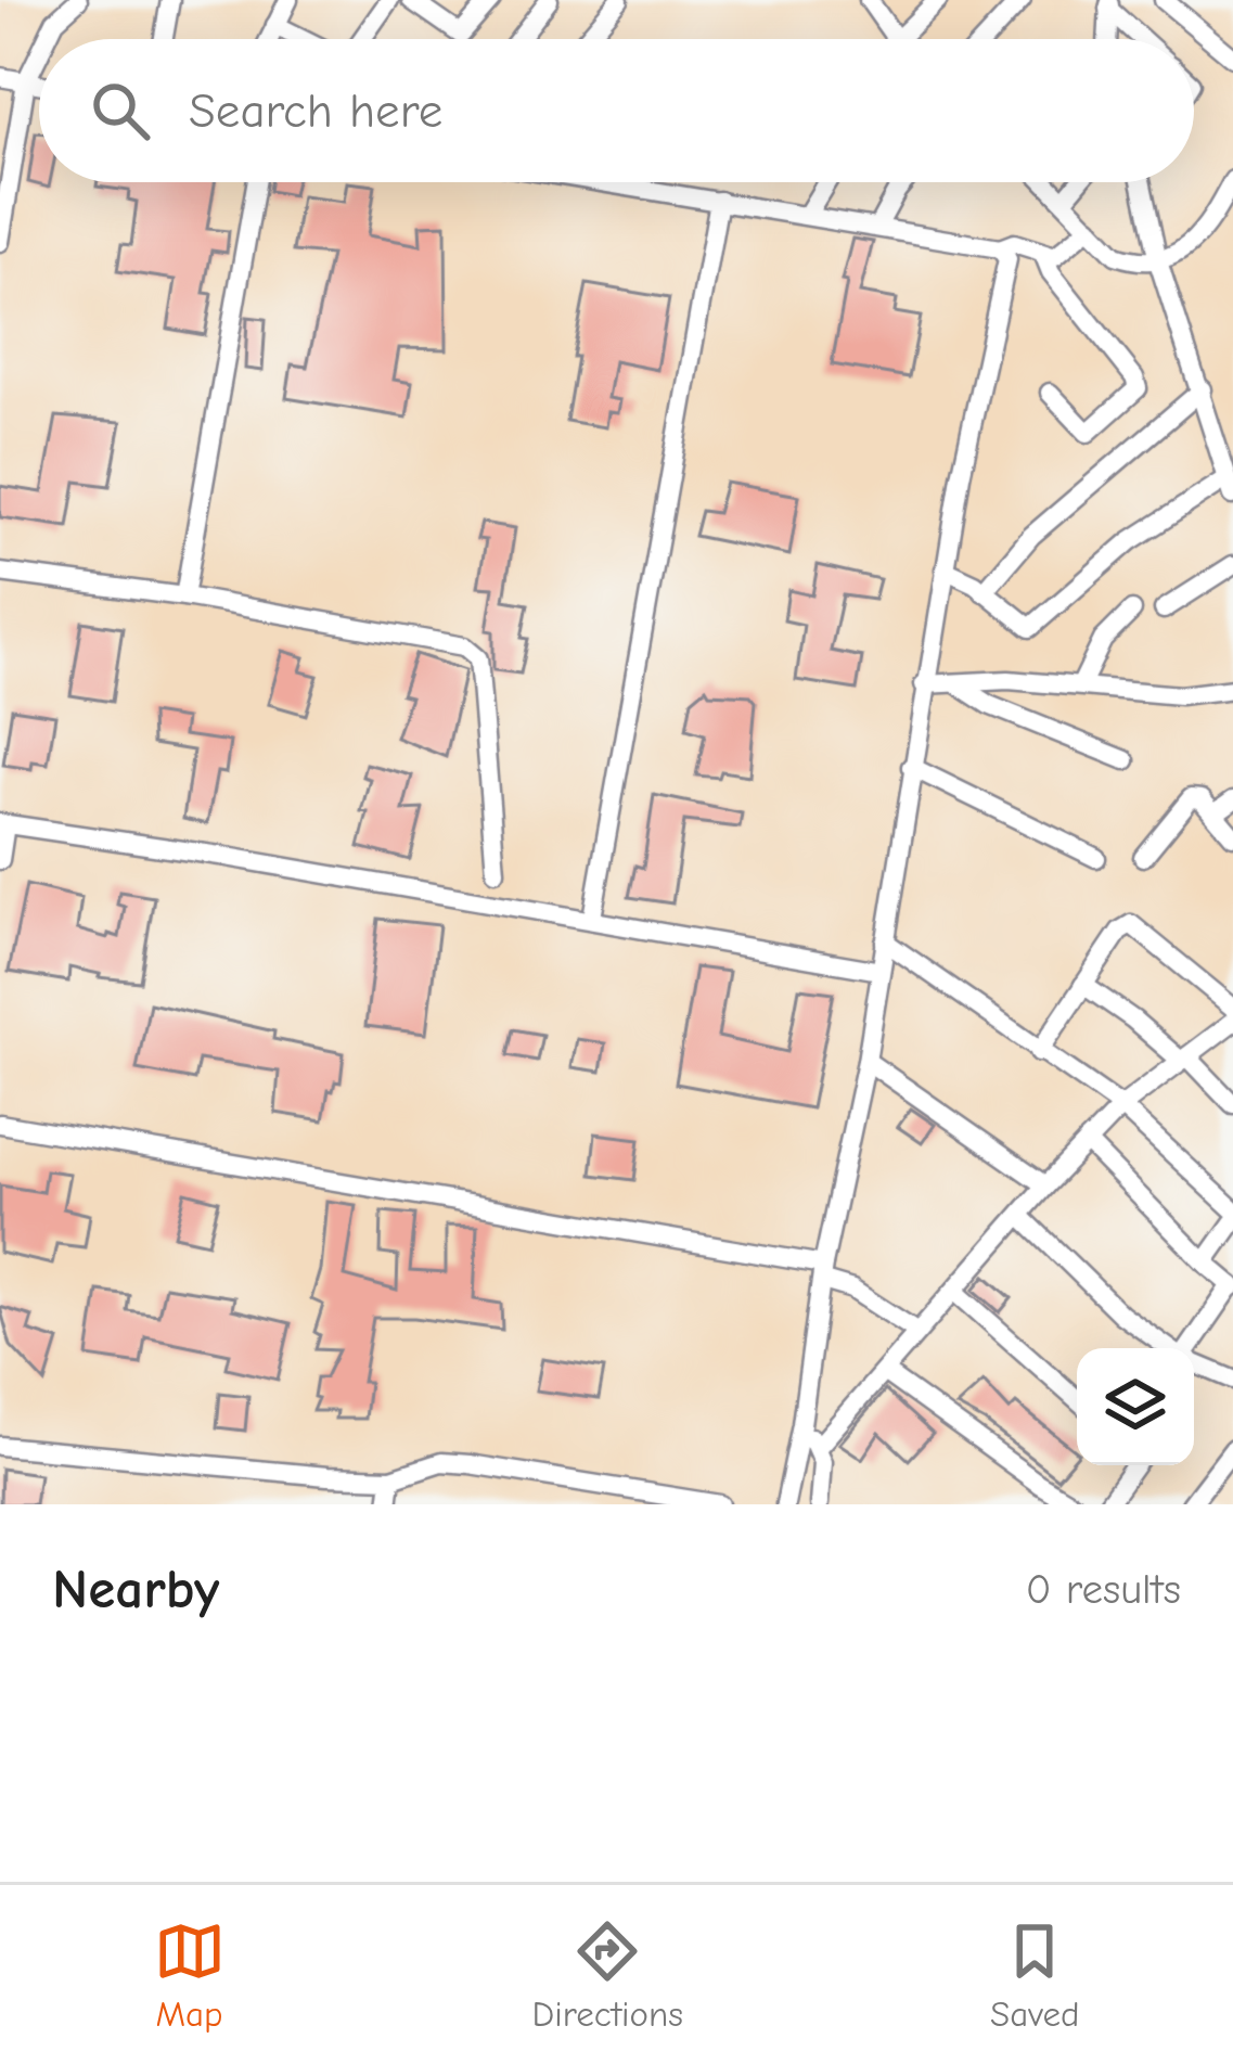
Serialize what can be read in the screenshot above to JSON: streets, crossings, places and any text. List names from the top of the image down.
{
  "page": {
    "search": "Search here",
    "heading": ["Nearby", "0 results"],
    "nav": ["Map", "Directions", "Saved"]
  }
}
